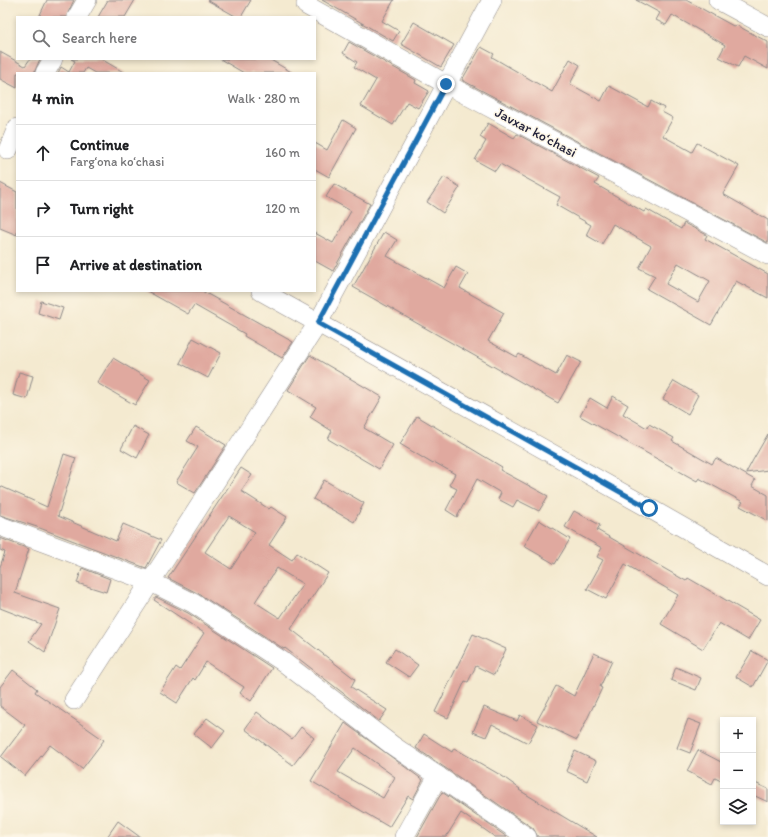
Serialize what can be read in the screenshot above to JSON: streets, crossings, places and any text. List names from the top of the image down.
{
  "streets": {
    "street": ["Javxar koʻchasi"]
  },
  "page": {
    "search": "Search here",
    "heading": ["4 min", "Walk · 280 m"],
    "list": [
      ["Continue", "Fargʻona koʻchasi", "160 m"],
      ["Turn right", "120 m"],
      "Arrive at destination"
    ],
    "map_buttons": ["+", "−"]
  }
}
